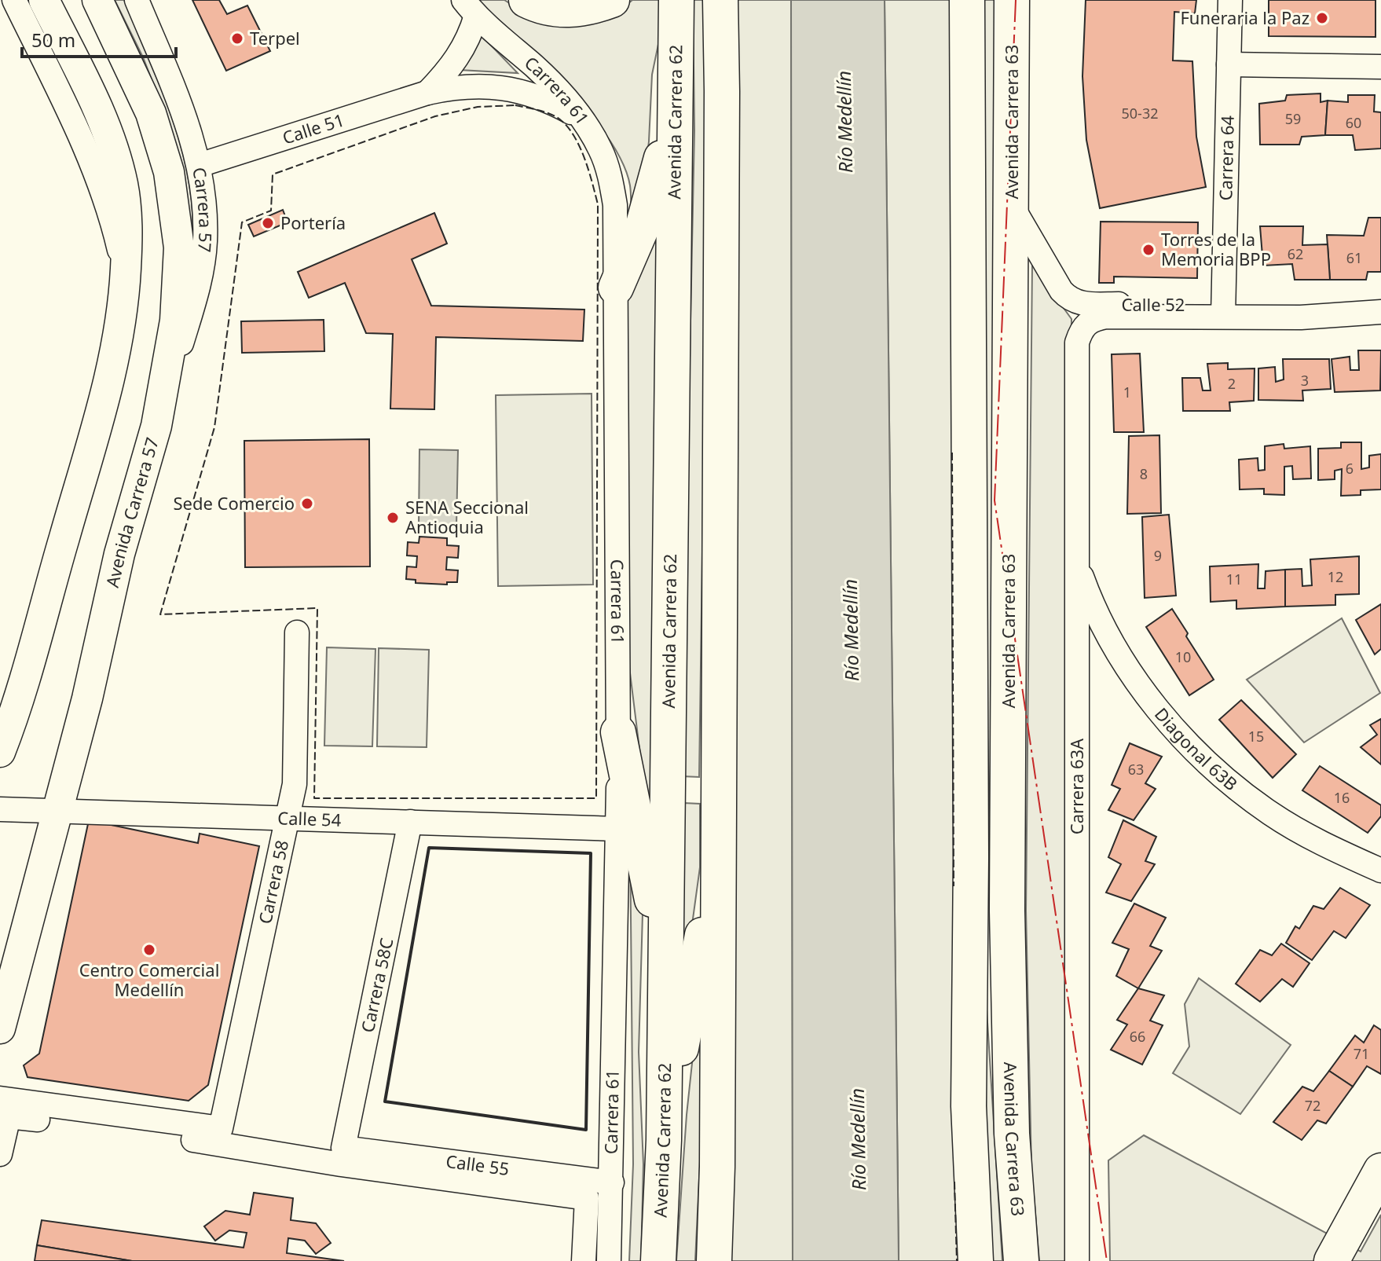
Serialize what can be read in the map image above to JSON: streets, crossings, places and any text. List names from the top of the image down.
{
  "streets": {
    "highway": ["Avenida Carrera 62", "Avenida Carrera 63"],
    "main road": ["Avenida Carrera 57"],
    "street": [
      "Carrera 61",
      "Calle 51",
      "Carrera 64",
      "Carrera 57",
      "Calle 52",
      "Diagonal 63B",
      "Carrera 63A",
      "Calle 54",
      "Carrera 58",
      "Carrera 58C",
      "Calle 55"
    ]
  },
  "crossings": [
    ["Carrera 61", "Calle 51"],
    ["Carrera 61", "Calle 54"],
    ["Carrera 61", "Calle 55"],
    ["Avenida Carrera 63", "Calle 52"],
    ["Calle 51", "Carrera 57"],
    ["Carrera 64", "Calle 52"],
    ["Carrera 57", "Avenida Carrera 57"],
    ["Calle 52", "Carrera 63A"],
    ["Avenida Carrera 57", "Calle 54"],
    ["Diagonal 63B", "Carrera 63A"],
    ["Calle 54", "Carrera 58"],
    ["Calle 54", "Carrera 58C"],
    ["Carrera 58C", "Calle 55"]
  ],
  "water": ["Río Medellín"],
  "places": [
    "Funeraria la Paz",
    "Terpel",
    "Portería",
    "Torres de la Memoria BPP",
    "Sede Comercio",
    "SENA Seccional Antioquia",
    "Centro Comercial Medellín"
  ],
  "house_numbers": [
    "50-32",
    "59",
    "60",
    "62",
    "61",
    "3",
    "2",
    "1",
    "6",
    "8",
    "9",
    "12",
    "11",
    "10",
    "15",
    "63",
    "16",
    "66",
    "71",
    "72"
  ],
  "scale_bar": "50 m"
}
